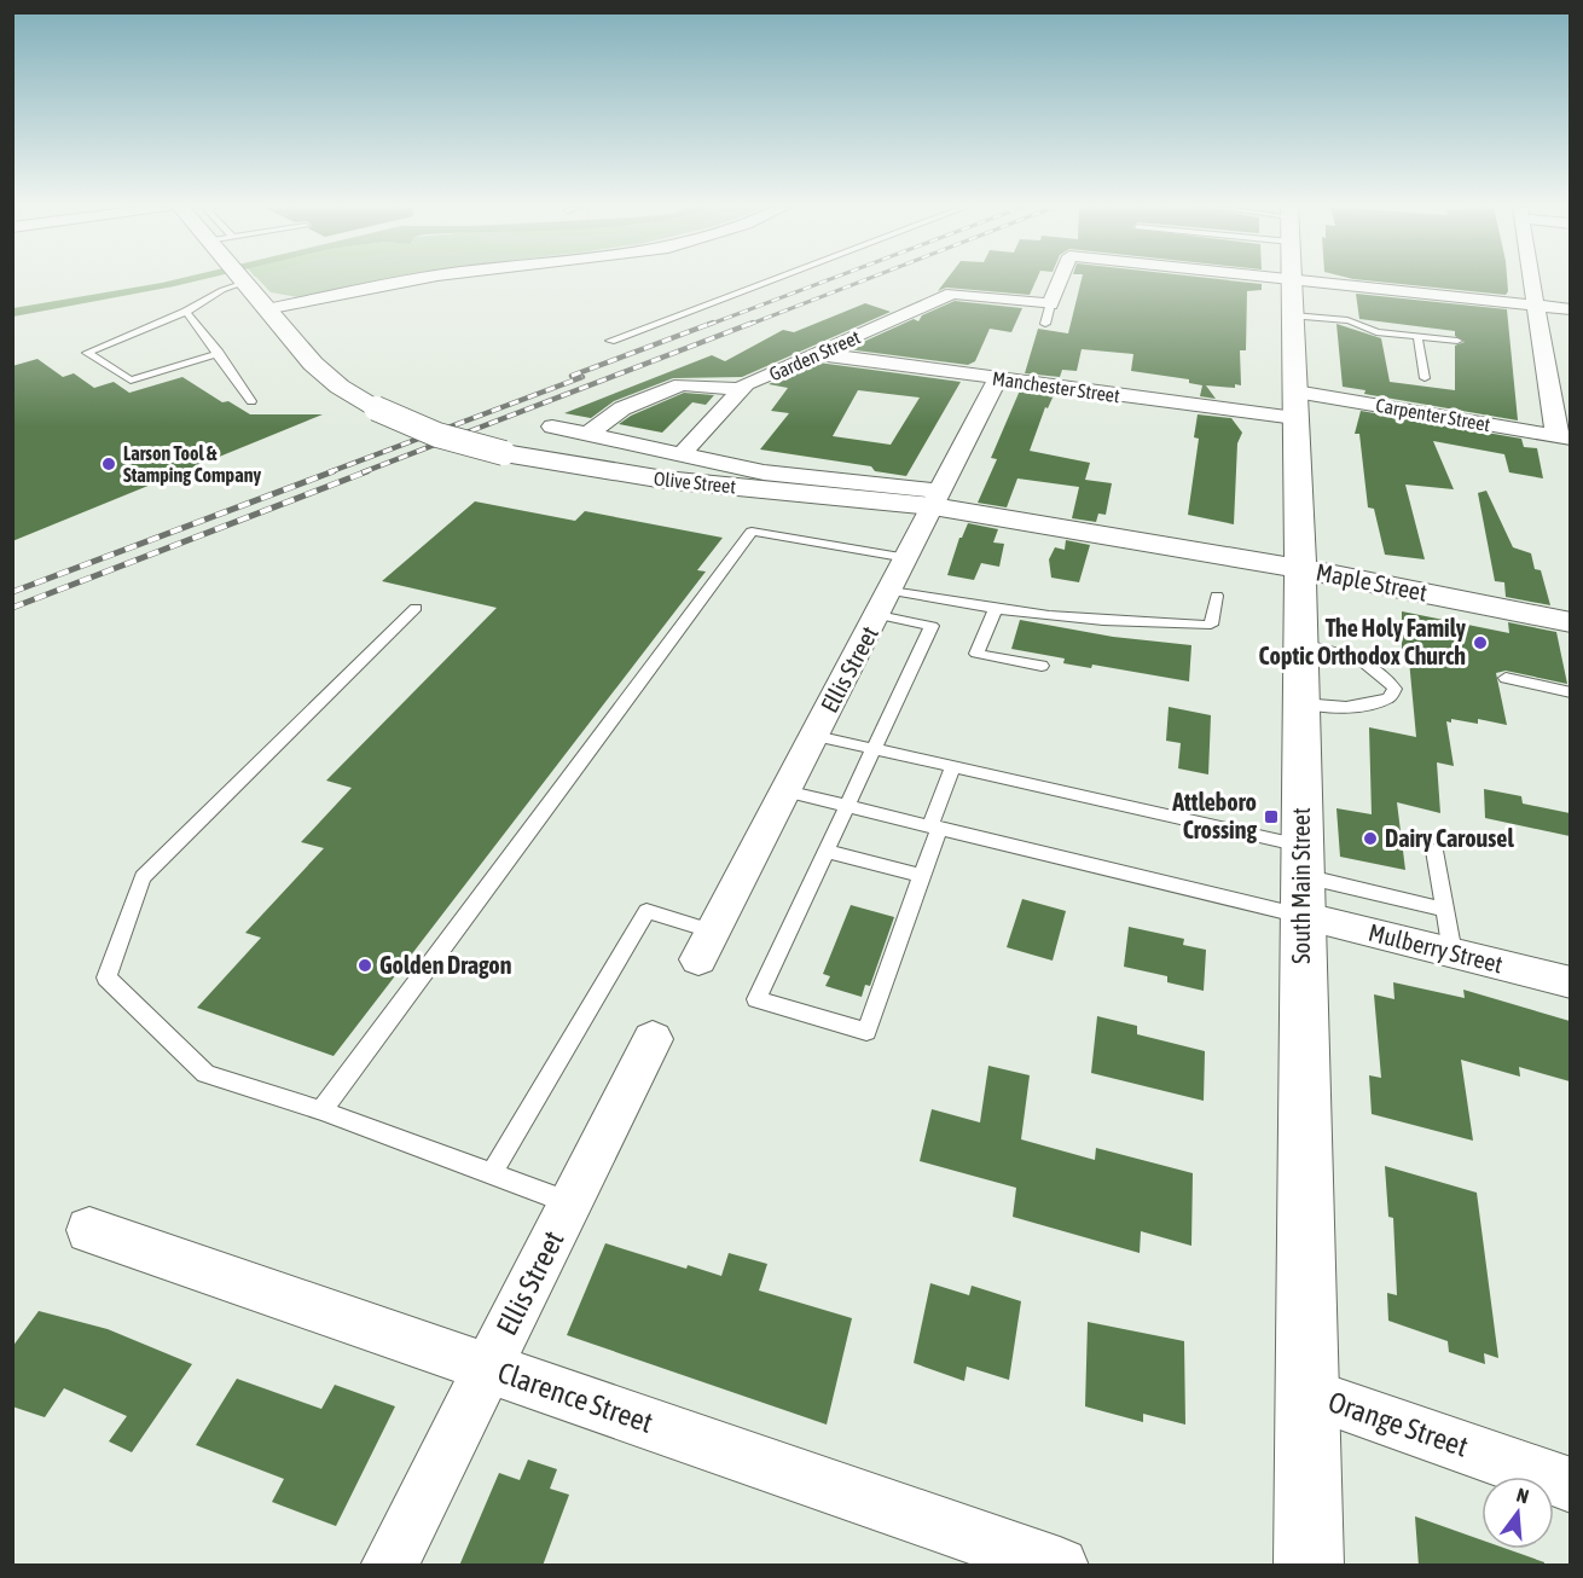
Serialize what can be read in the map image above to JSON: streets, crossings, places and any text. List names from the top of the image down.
{
  "streets": {
    "main road": ["Olive Street", "Maple Street", "South Main Street"],
    "street": [
      "Garden Street",
      "Manchester Street",
      "Carpenter Street",
      "Ellis Street",
      "Mulberry Street",
      "Clarence Street",
      "Orange Street"
    ]
  },
  "crossings": [
    ["Garden Street", "Manchester Street"],
    ["Garden Street", "Olive Street"],
    ["Manchester Street", "Ellis Street"],
    ["Manchester Street", "South Main Street"],
    ["Carpenter Street", "South Main Street"],
    ["Olive Street", "Maple Street"],
    ["Olive Street", "Ellis Street"],
    ["Olive Street", "South Main Street"],
    ["Maple Street", "South Main Street"],
    ["Ellis Street", "Clarence Street"],
    ["South Main Street", "Mulberry Street"],
    ["South Main Street", "Orange Street"]
  ],
  "places": {
    "other": [
      "Larson Tool & Stamping Company",
      "The Holy Family Coptic Orthodox Church",
      "Dairy Carousel",
      "Golden Dragon"
    ],
    "transit": ["Attleboro Crossing"]
  },
  "north": "top"
}
